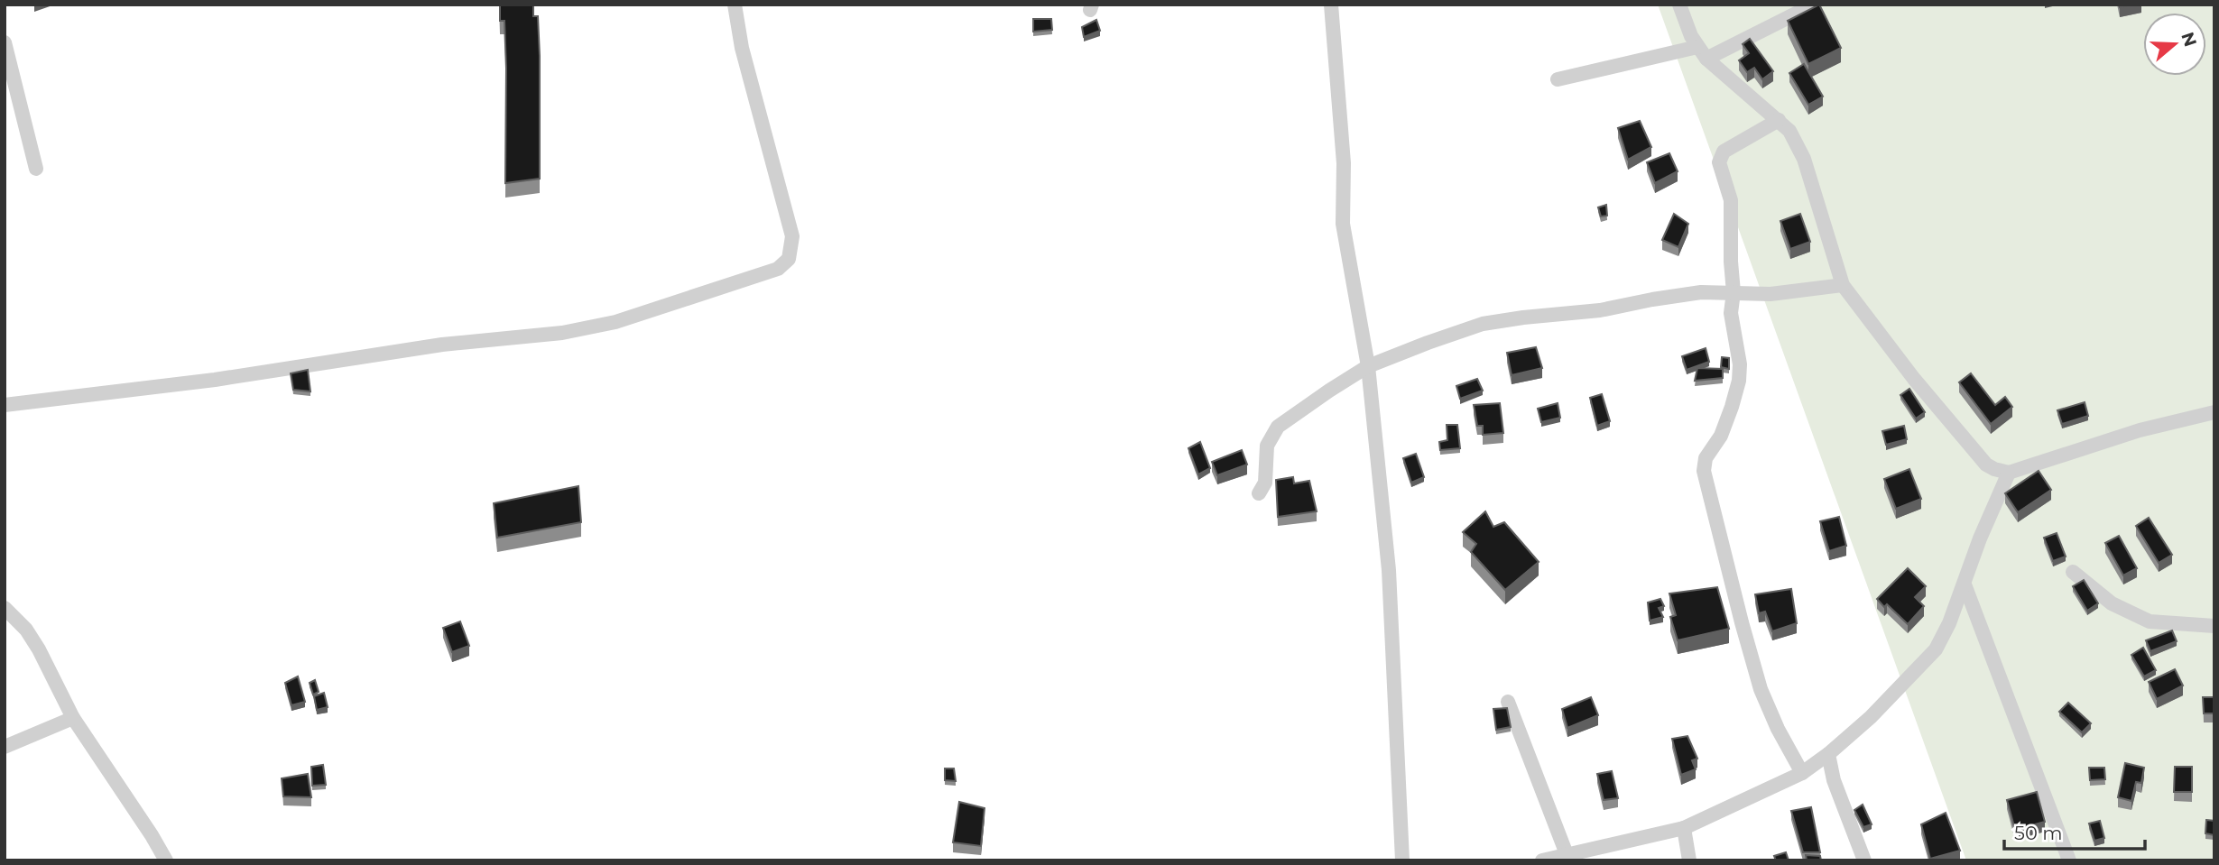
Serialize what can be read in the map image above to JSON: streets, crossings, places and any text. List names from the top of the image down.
{
  "scale_bar": "50 m",
  "north": "right"
}
